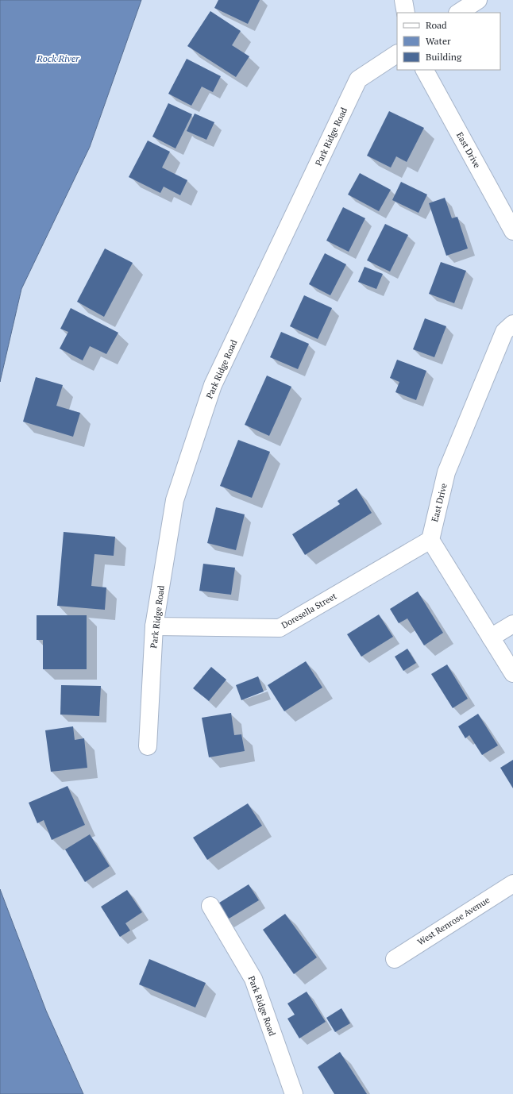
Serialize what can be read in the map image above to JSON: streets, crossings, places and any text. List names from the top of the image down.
{
  "streets": {
    "street": [
      "Park Ridge Road",
      "East Drive",
      "Doresella Street",
      "West Renrose Avenue"
    ]
  },
  "crossings": [
    ["Park Ridge Road", "Doresella Street"],
    ["East Drive", "Doresella Street"]
  ],
  "water": ["Rock River"],
  "legend": ["Road", "Water", "Building"]
}
